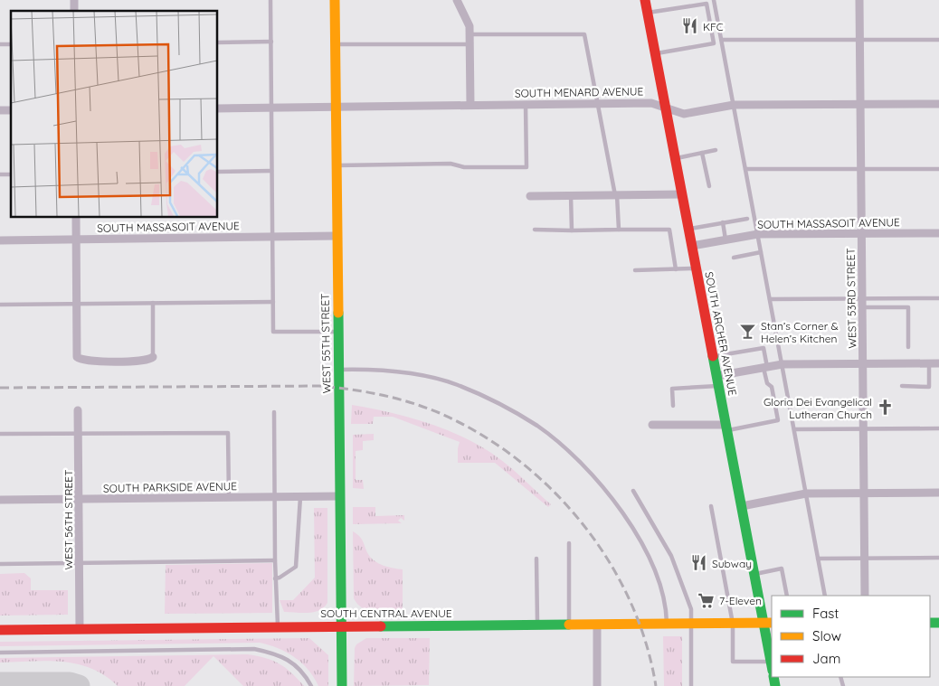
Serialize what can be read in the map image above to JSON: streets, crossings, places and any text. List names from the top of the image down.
{
  "streets": {
    "main road": ["SOUTH ARCHER AVENUE", "WEST 55TH STREET", "SOUTH CENTRAL AVENUE"],
    "street": [
      "SOUTH MENARD AVENUE",
      "SOUTH MASSASOIT AVENUE",
      "WEST 53RD STREET",
      "SOUTH PARKSIDE AVENUE",
      "WEST 56TH STREET"
    ]
  },
  "crossings": [
    ["SOUTH MENARD AVENUE", "WEST 53RD STREET"],
    ["SOUTH MENARD AVENUE", "SOUTH ARCHER AVENUE"],
    ["SOUTH MENARD AVENUE", "WEST 55TH STREET"],
    ["SOUTH MASSASOIT AVENUE", "WEST 53RD STREET"],
    ["SOUTH MASSASOIT AVENUE", "SOUTH ARCHER AVENUE"],
    ["SOUTH MASSASOIT AVENUE", "WEST 55TH STREET"],
    ["SOUTH ARCHER AVENUE", "SOUTH CENTRAL AVENUE"],
    ["WEST 55TH STREET", "SOUTH PARKSIDE AVENUE"],
    ["WEST 55TH STREET", "SOUTH CENTRAL AVENUE"],
    ["SOUTH PARKSIDE AVENUE", "WEST 56TH STREET"],
    ["WEST 56TH STREET", "SOUTH CENTRAL AVENUE"]
  ],
  "places": {
    "restaurant": ["KFC", "Subway"],
    "bar": ["Stan’s Corner & Helen’s Kitchen"],
    "church": ["Gloria Dei Evangelical Lutheran Church"],
    "supermarket": ["7-Eleven"]
  },
  "legend": ["Fast", "Slow", "Jam"]
}
